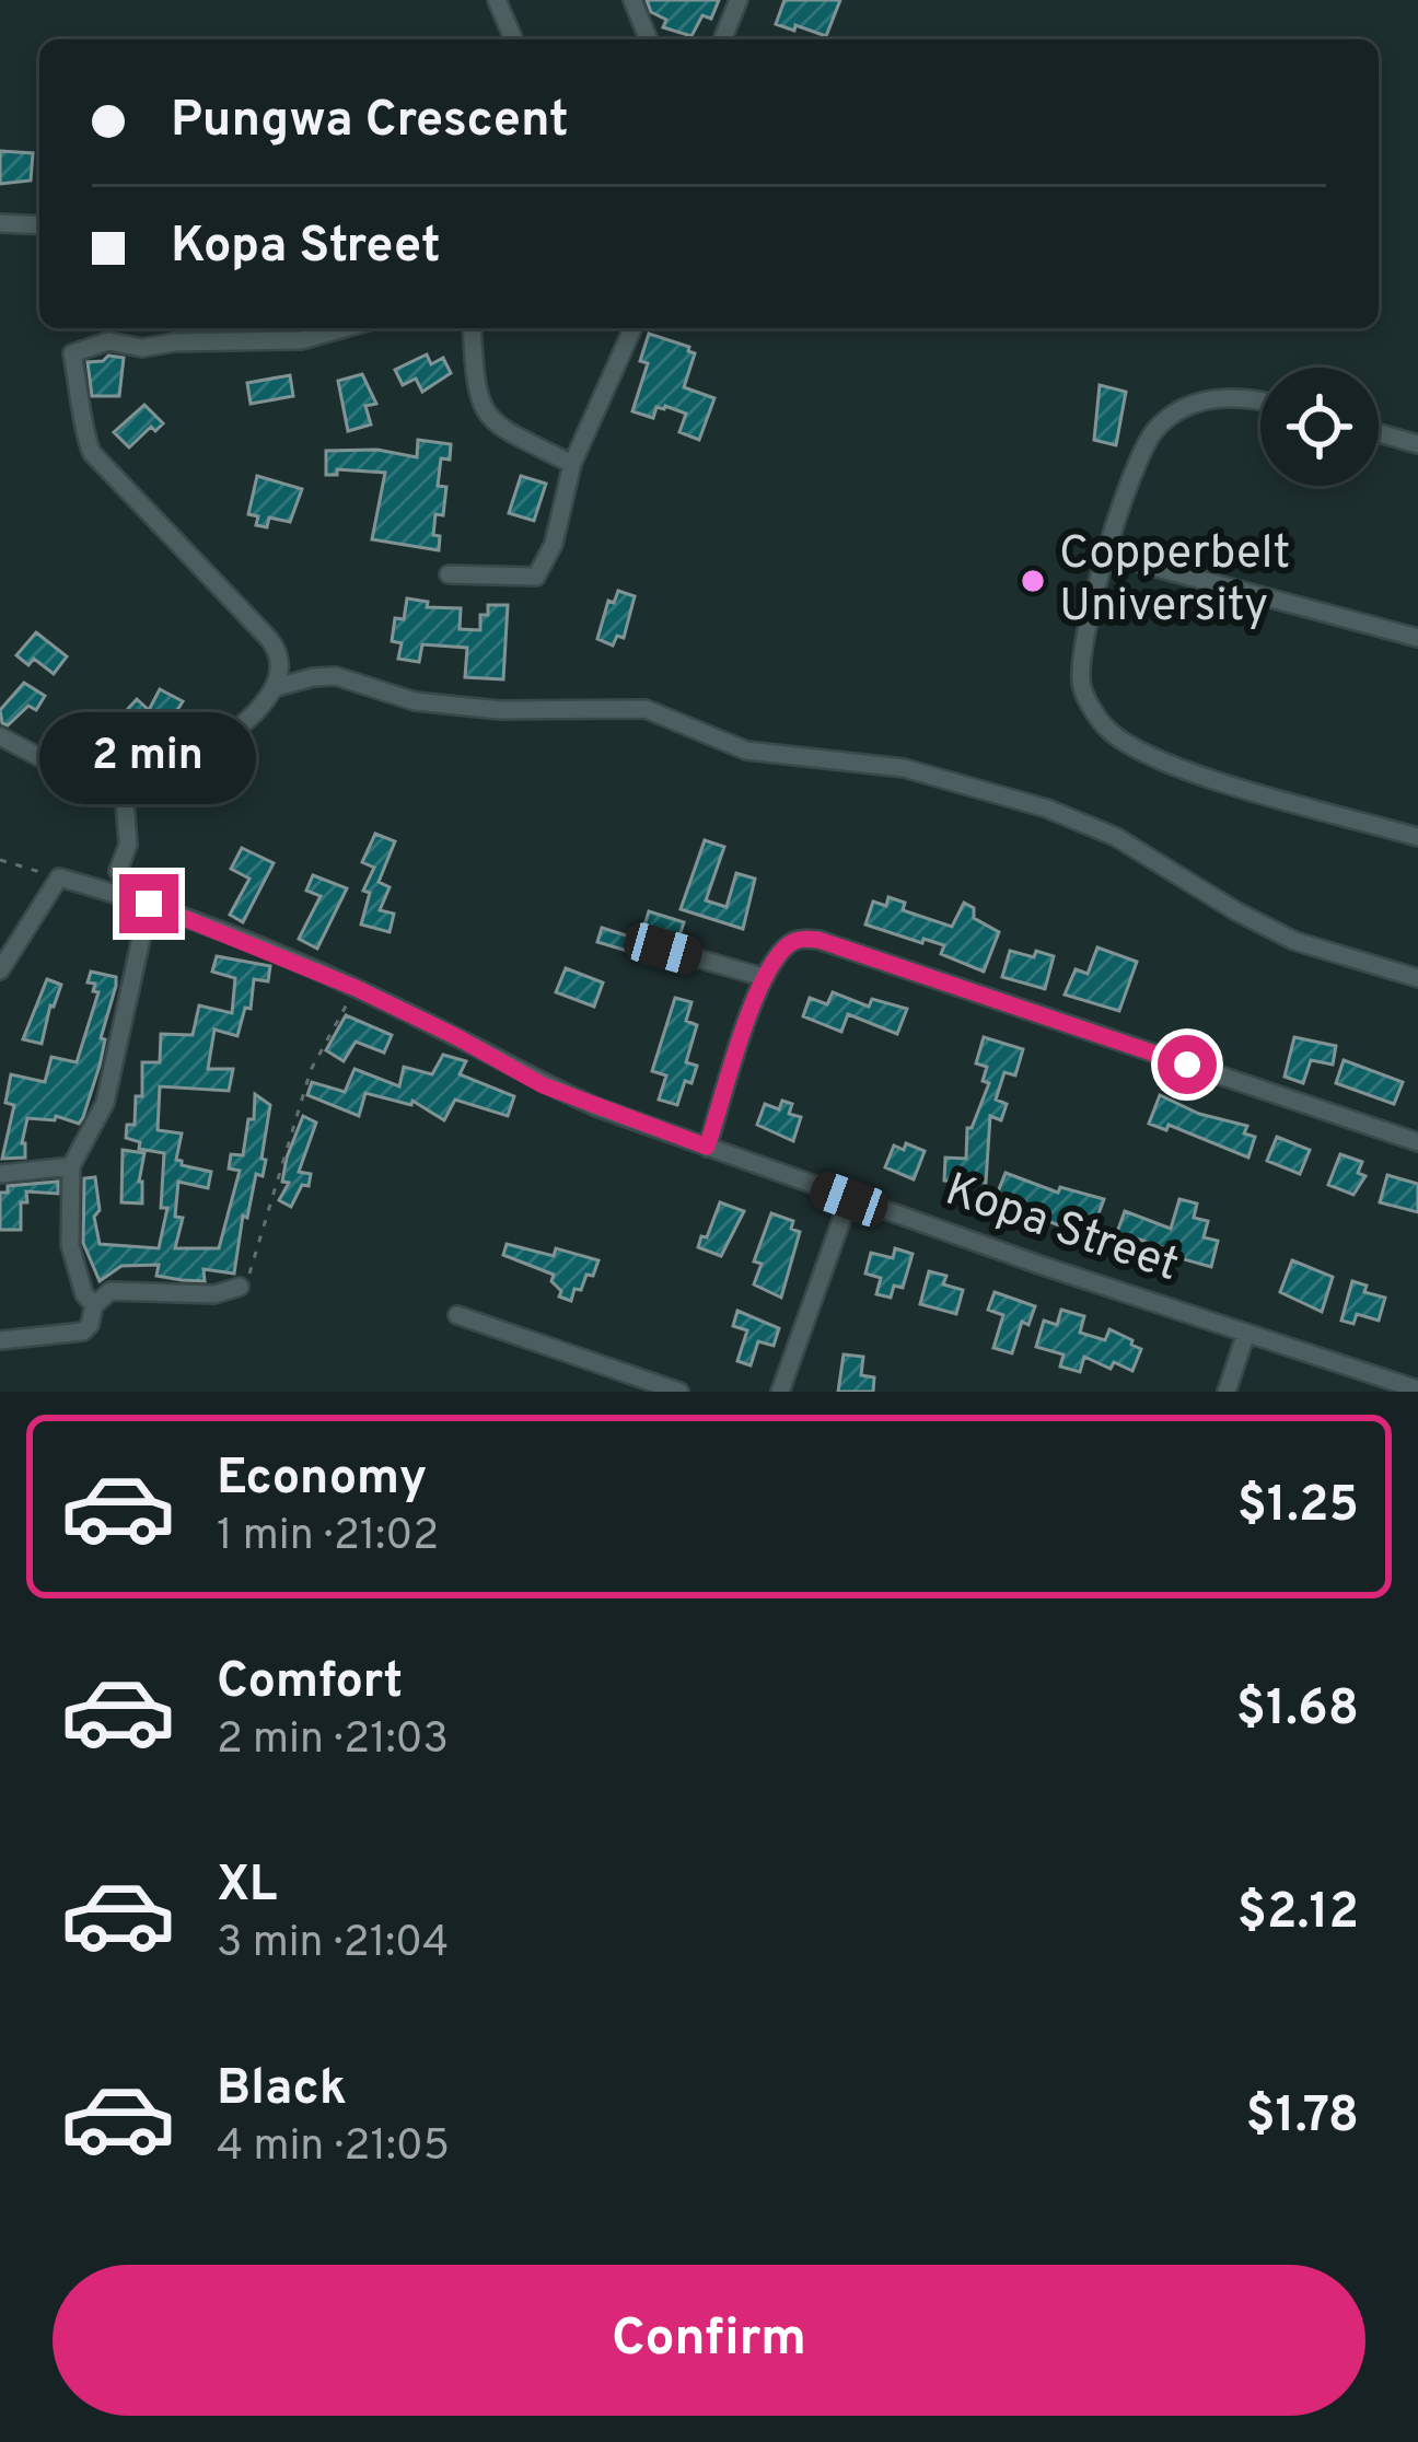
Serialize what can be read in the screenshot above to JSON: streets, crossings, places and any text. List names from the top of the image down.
{
  "streets": {
    "street": ["Kopa Street"]
  },
  "places": ["Copperbelt University"],
  "page": {
    "banner": ["Pungwa Crescent", "Kopa Street"],
    "bubble": "2 min",
    "list": [
      {
        "name": "Economy",
        "note": "1 min · 21:02",
        "value": "$1.25"
      },
      {
        "name": "Comfort",
        "note": "2 min · 21:03",
        "value": "$1.68"
      },
      {
        "name": "XL",
        "note": "3 min · 21:04",
        "value": "$2.12"
      },
      {
        "name": "Black",
        "note": "4 min · 21:05",
        "value": "$1.78"
      }
    ],
    "buttons": "Confirm"
  }
}
